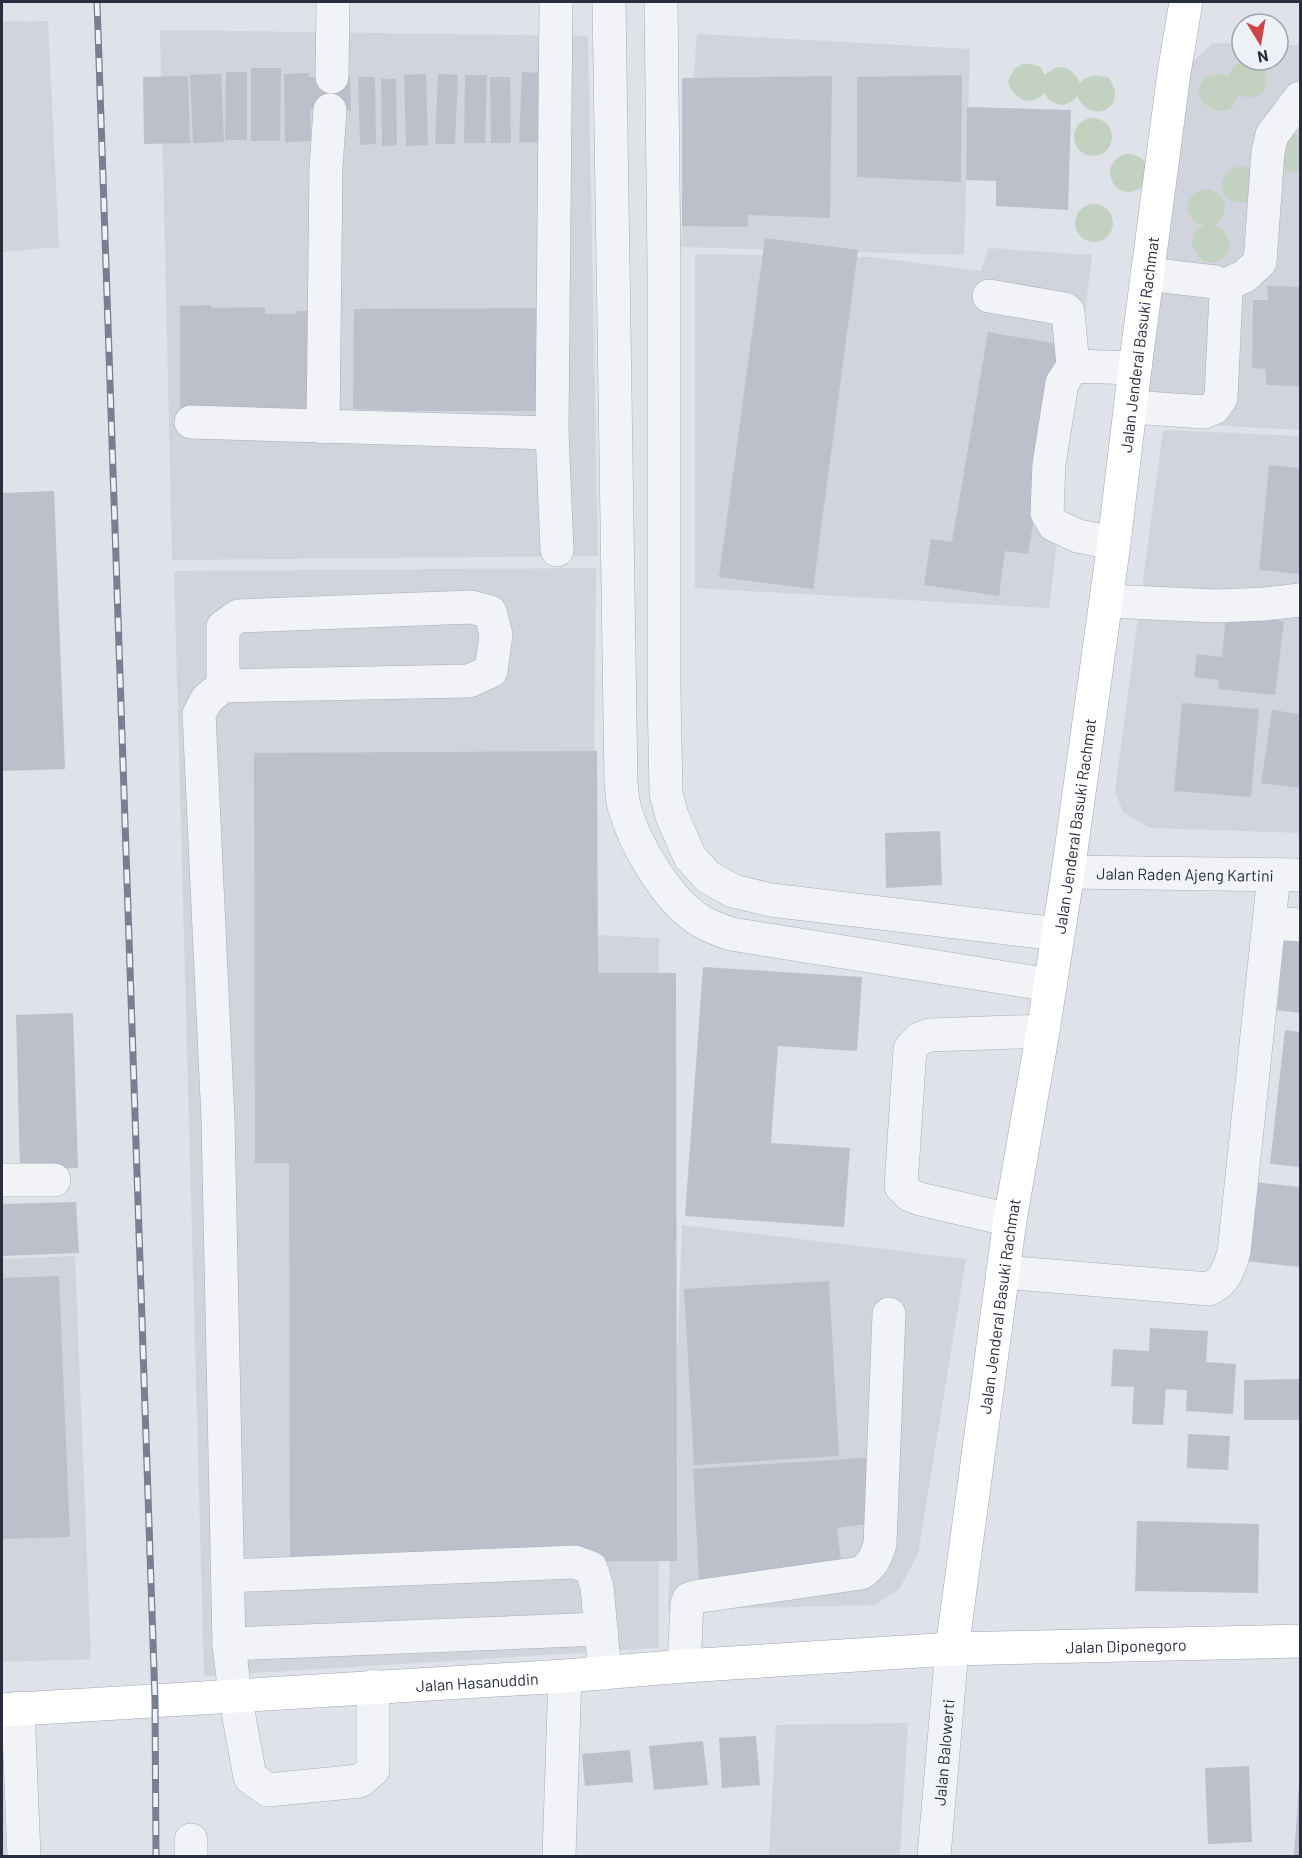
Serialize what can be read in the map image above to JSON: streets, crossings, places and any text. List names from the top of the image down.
{
  "streets": {
    "main road": ["Jalan Jenderal Basuki Rachmat", "Jalan Diponegoro", "Jalan Hasanuddin"],
    "street": ["Jalan Raden Ajeng Kartini", "Jalan Balowerti"]
  },
  "crossings": [
    ["Jalan Jenderal Basuki Rachmat", "Jalan Raden Ajeng Kartini"],
    ["Jalan Jenderal Basuki Rachmat", "Jalan Diponegoro"],
    ["Jalan Jenderal Basuki Rachmat", "Jalan Hasanuddin"],
    ["Jalan Jenderal Basuki Rachmat", "Jalan Balowerti"],
    ["Jalan Diponegoro", "Jalan Hasanuddin"],
    ["Jalan Diponegoro", "Jalan Balowerti"],
    ["Jalan Hasanuddin", "Jalan Balowerti"]
  ],
  "north": "bottom"
}
